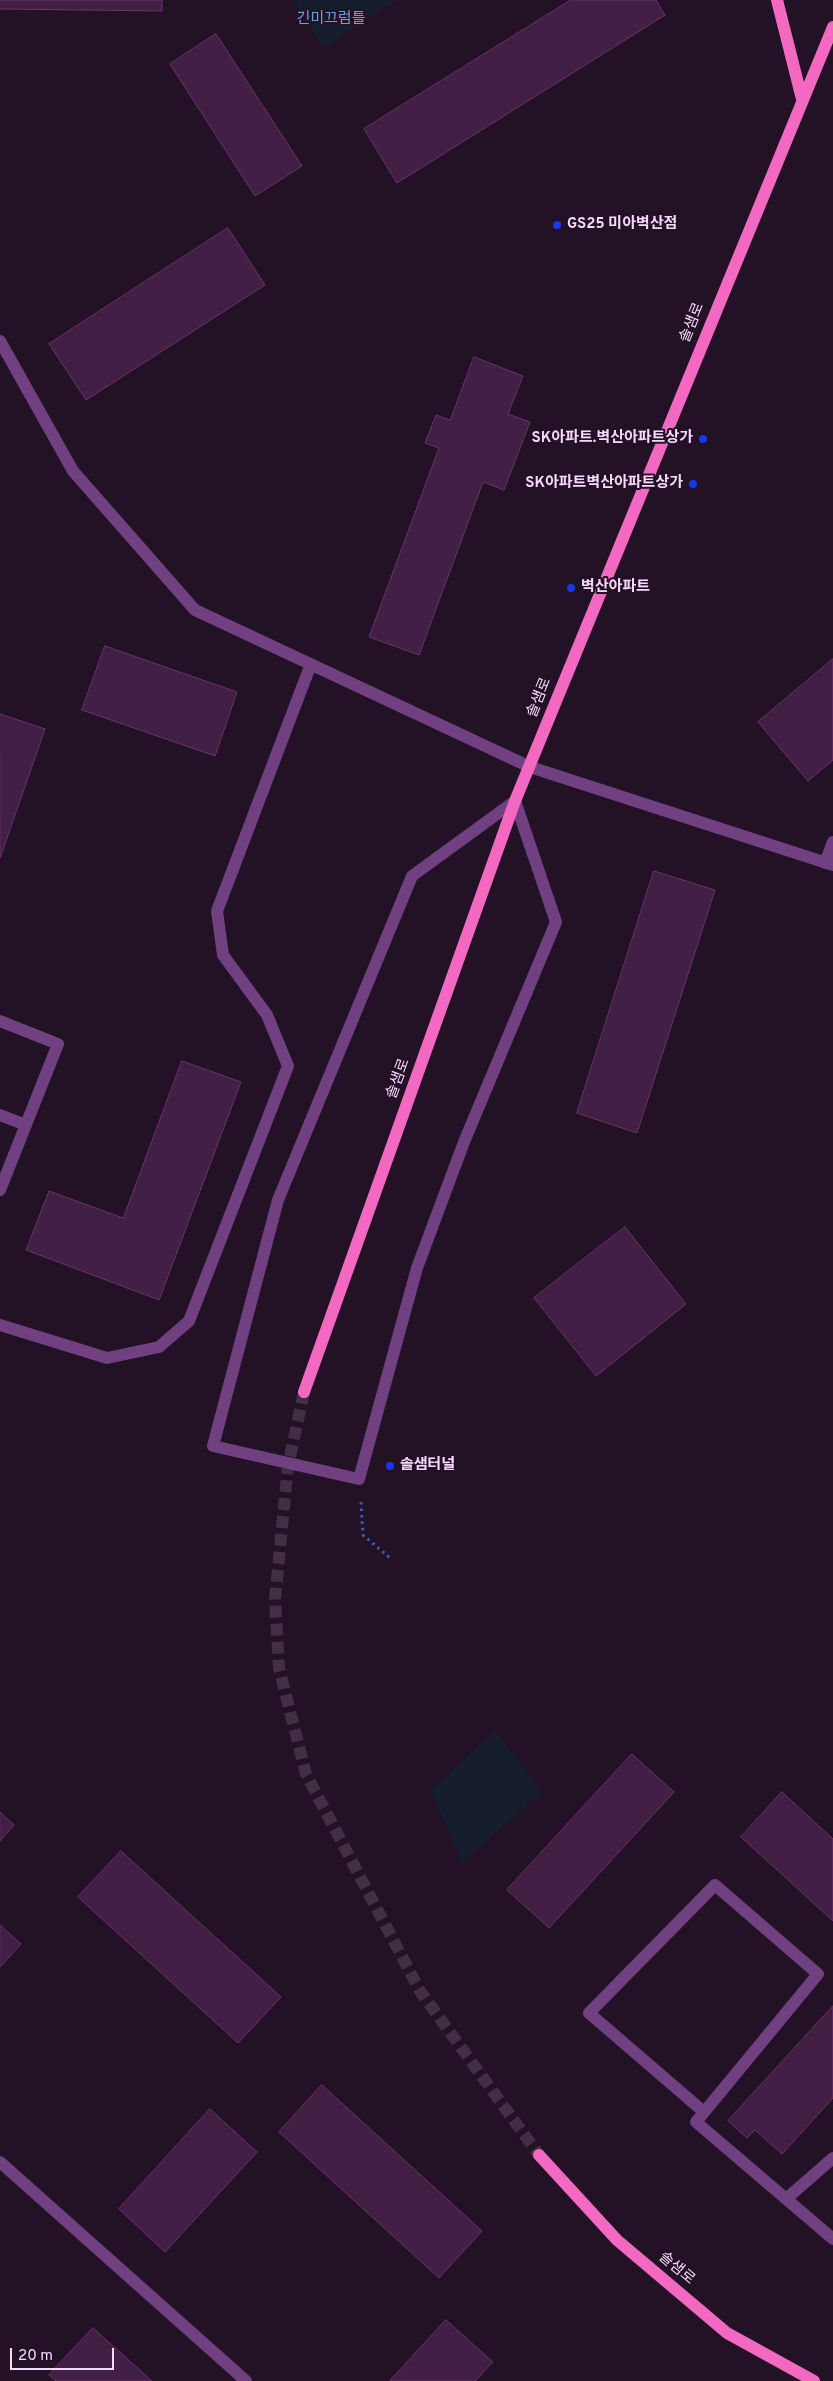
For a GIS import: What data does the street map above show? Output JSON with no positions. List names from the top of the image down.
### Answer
{
  "streets": {
    "main road": ["솔샘로"]
  },
  "parks": ["긴미끄럼틀"],
  "places": [
    "GS25 미아벽산점",
    "SK아파트.벽산아파트상가",
    "SK아파트벽산아파트상가",
    "벽산아파트",
    "솔샘터널"
  ],
  "scale_bar": "20 m"
}
